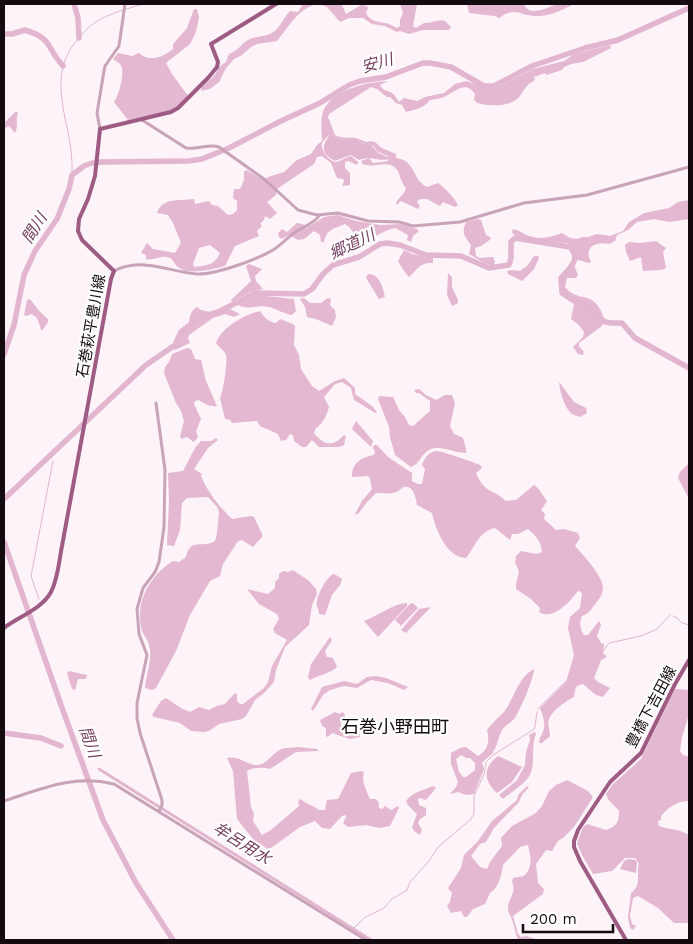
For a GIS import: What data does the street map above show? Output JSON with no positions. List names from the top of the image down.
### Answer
{
  "streets": {
    "main road": ["石巻萩平豊川線", "豊橋下吉田線"]
  },
  "districts": ["石巻小野田町"],
  "water": [
    "安川",
    "間川",
    "郷道川",
    "牟呂用水"
  ],
  "scale_bar": "200 m"
}
